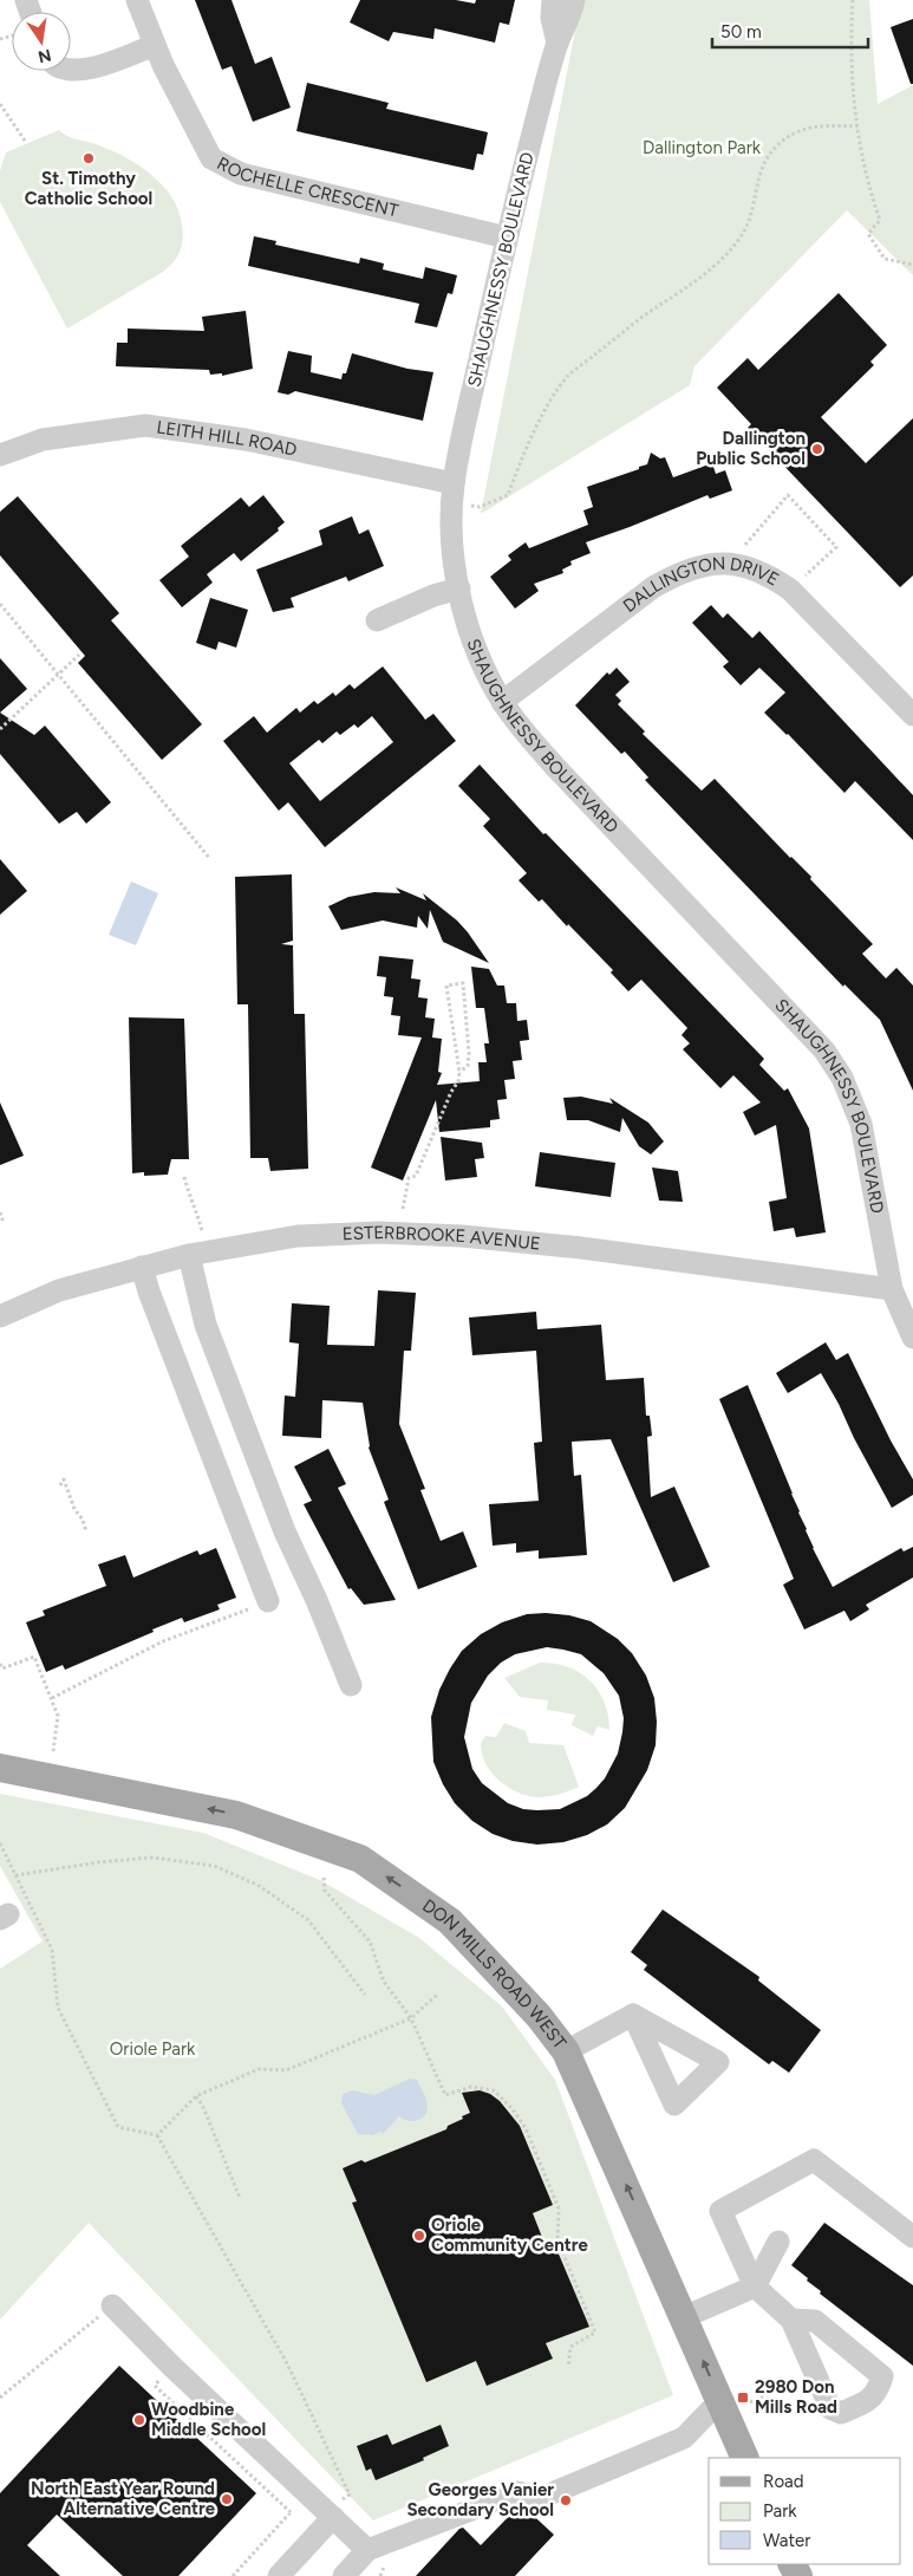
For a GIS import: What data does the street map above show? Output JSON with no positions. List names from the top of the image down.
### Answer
{
  "streets": {
    "main road": ["DON MILLS ROAD WEST"],
    "street": [
      "ROCHELLE CRESCENT",
      "SHAUGHNESSY BOULEVARD",
      "LEITH HILL ROAD",
      "DALLINGTON DRIVE",
      "ESTERBROOKE AVENUE"
    ]
  },
  "crossings": [
    ["ROCHELLE CRESCENT", "SHAUGHNESSY BOULEVARD"],
    ["SHAUGHNESSY BOULEVARD", "LEITH HILL ROAD"],
    ["SHAUGHNESSY BOULEVARD", "DALLINGTON DRIVE"],
    ["SHAUGHNESSY BOULEVARD", "ESTERBROOKE AVENUE"]
  ],
  "one_way": ["DON MILLS ROAD WEST"],
  "parks": ["Dallington Park", "Oriole Park"],
  "places": {
    "other": [
      "St. Timothy Catholic School",
      "Dallington Public School",
      "Oriole Community Centre",
      "Woodbine Middle School",
      "North East Year Round Alternative Centre",
      "Georges Vanier Secondary School"
    ],
    "transit": ["2980 Don Mills Road"]
  },
  "legend": ["Road", "Park", "Water"],
  "scale_bar": "50 m",
  "north": "bottom"
}
